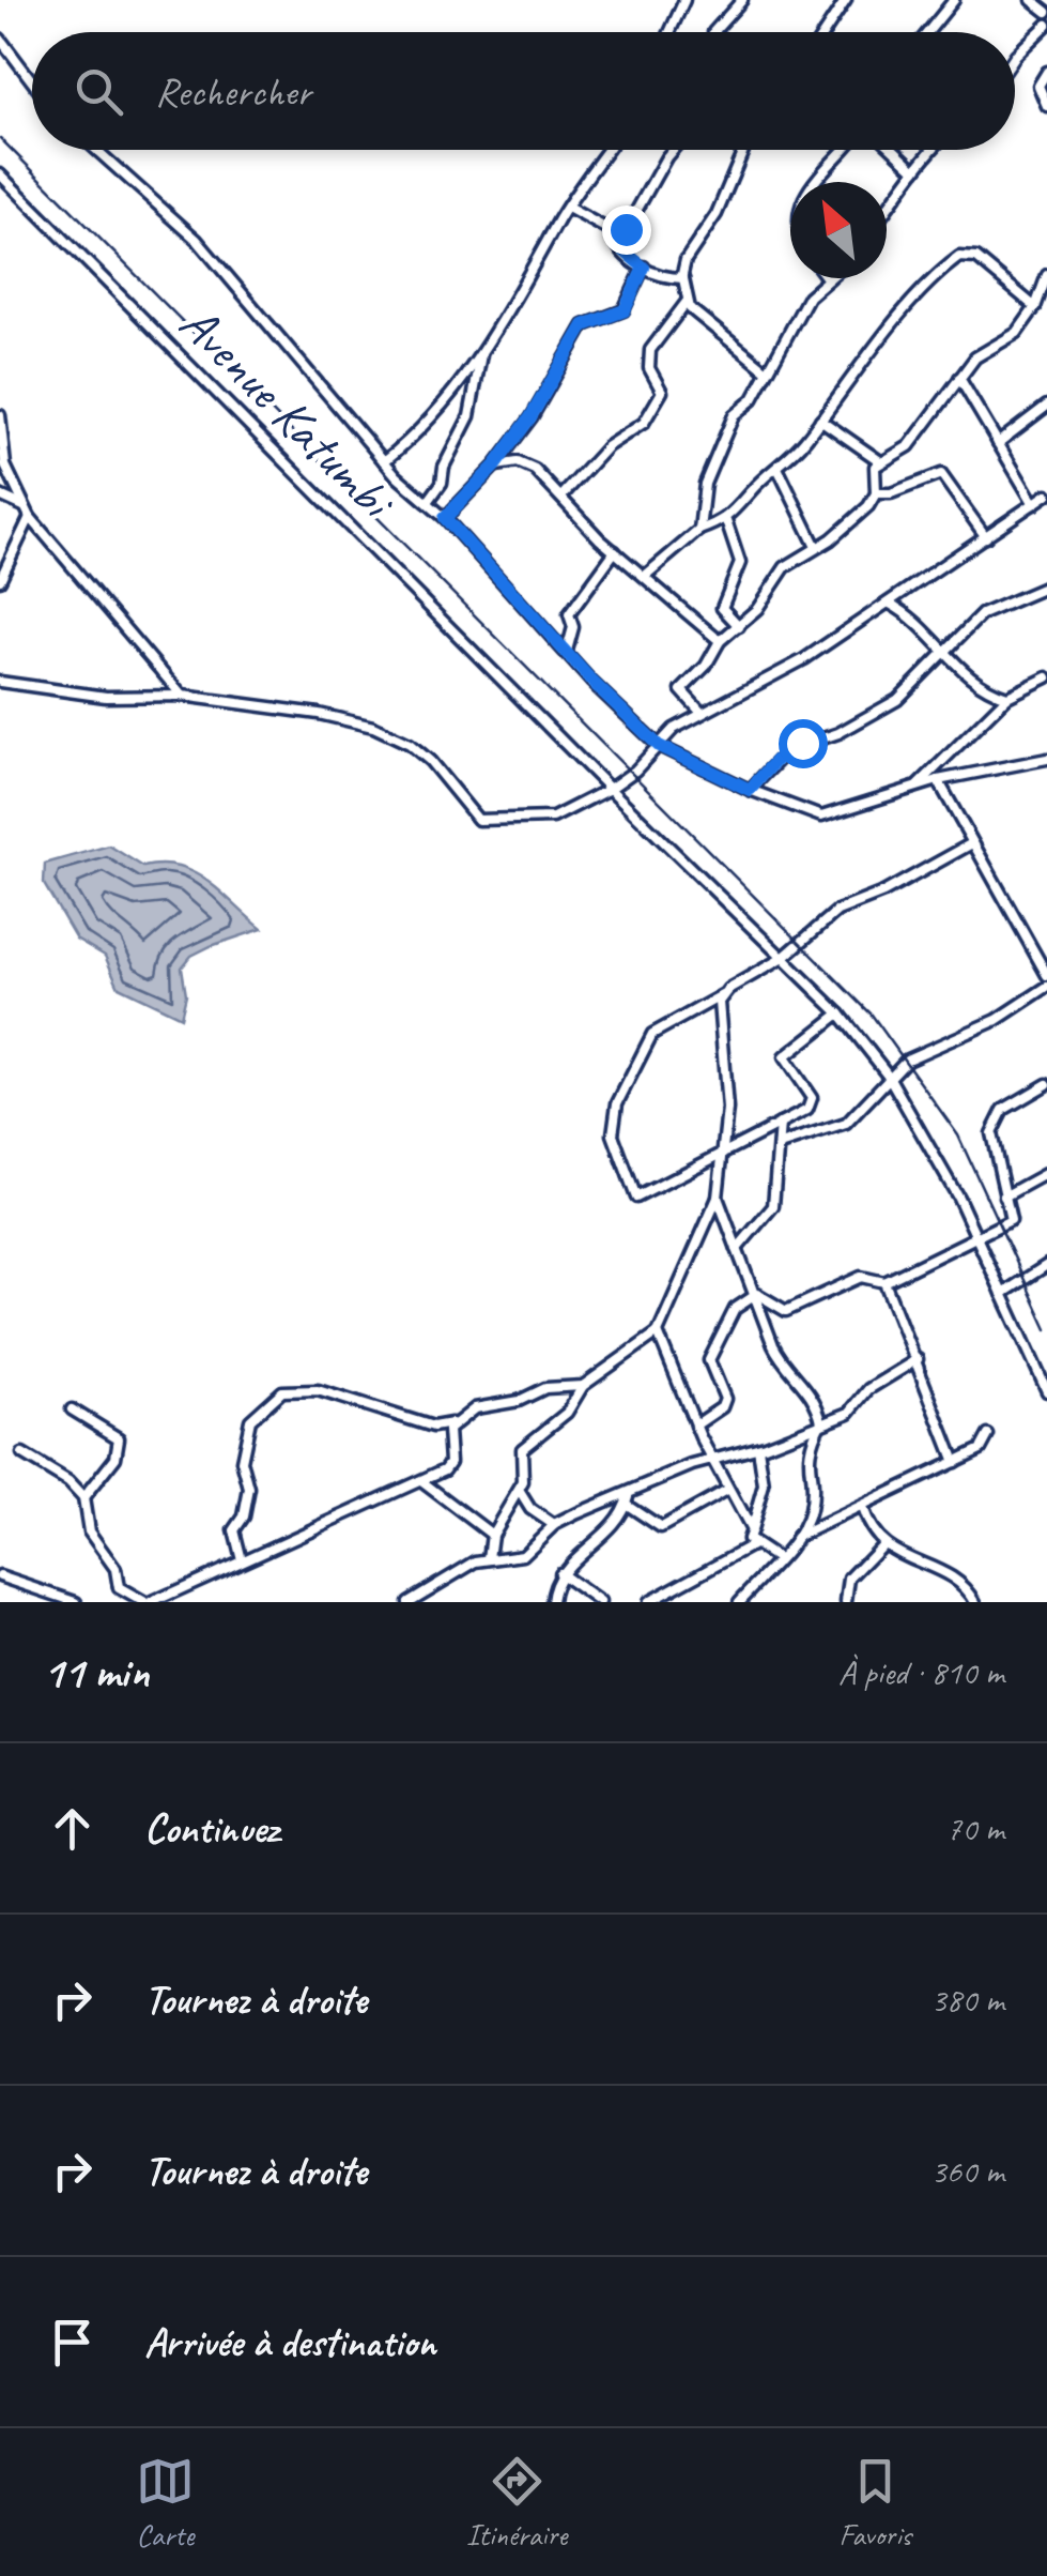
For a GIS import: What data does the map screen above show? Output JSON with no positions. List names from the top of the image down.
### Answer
{
  "streets": {
    "street": ["Avenue Katumbi"]
  },
  "north": "top left",
  "page": {
    "search": "Rechercher",
    "heading": ["11 min", "À pied · 810 m"],
    "list": [
      ["Continuez", "70 m"],
      ["Tournez à droite", "380 m"],
      ["Tournez à droite", "360 m"],
      "Arrivée à destination"
    ],
    "nav": ["Carte", "Itinéraire", "Favoris"]
  }
}
